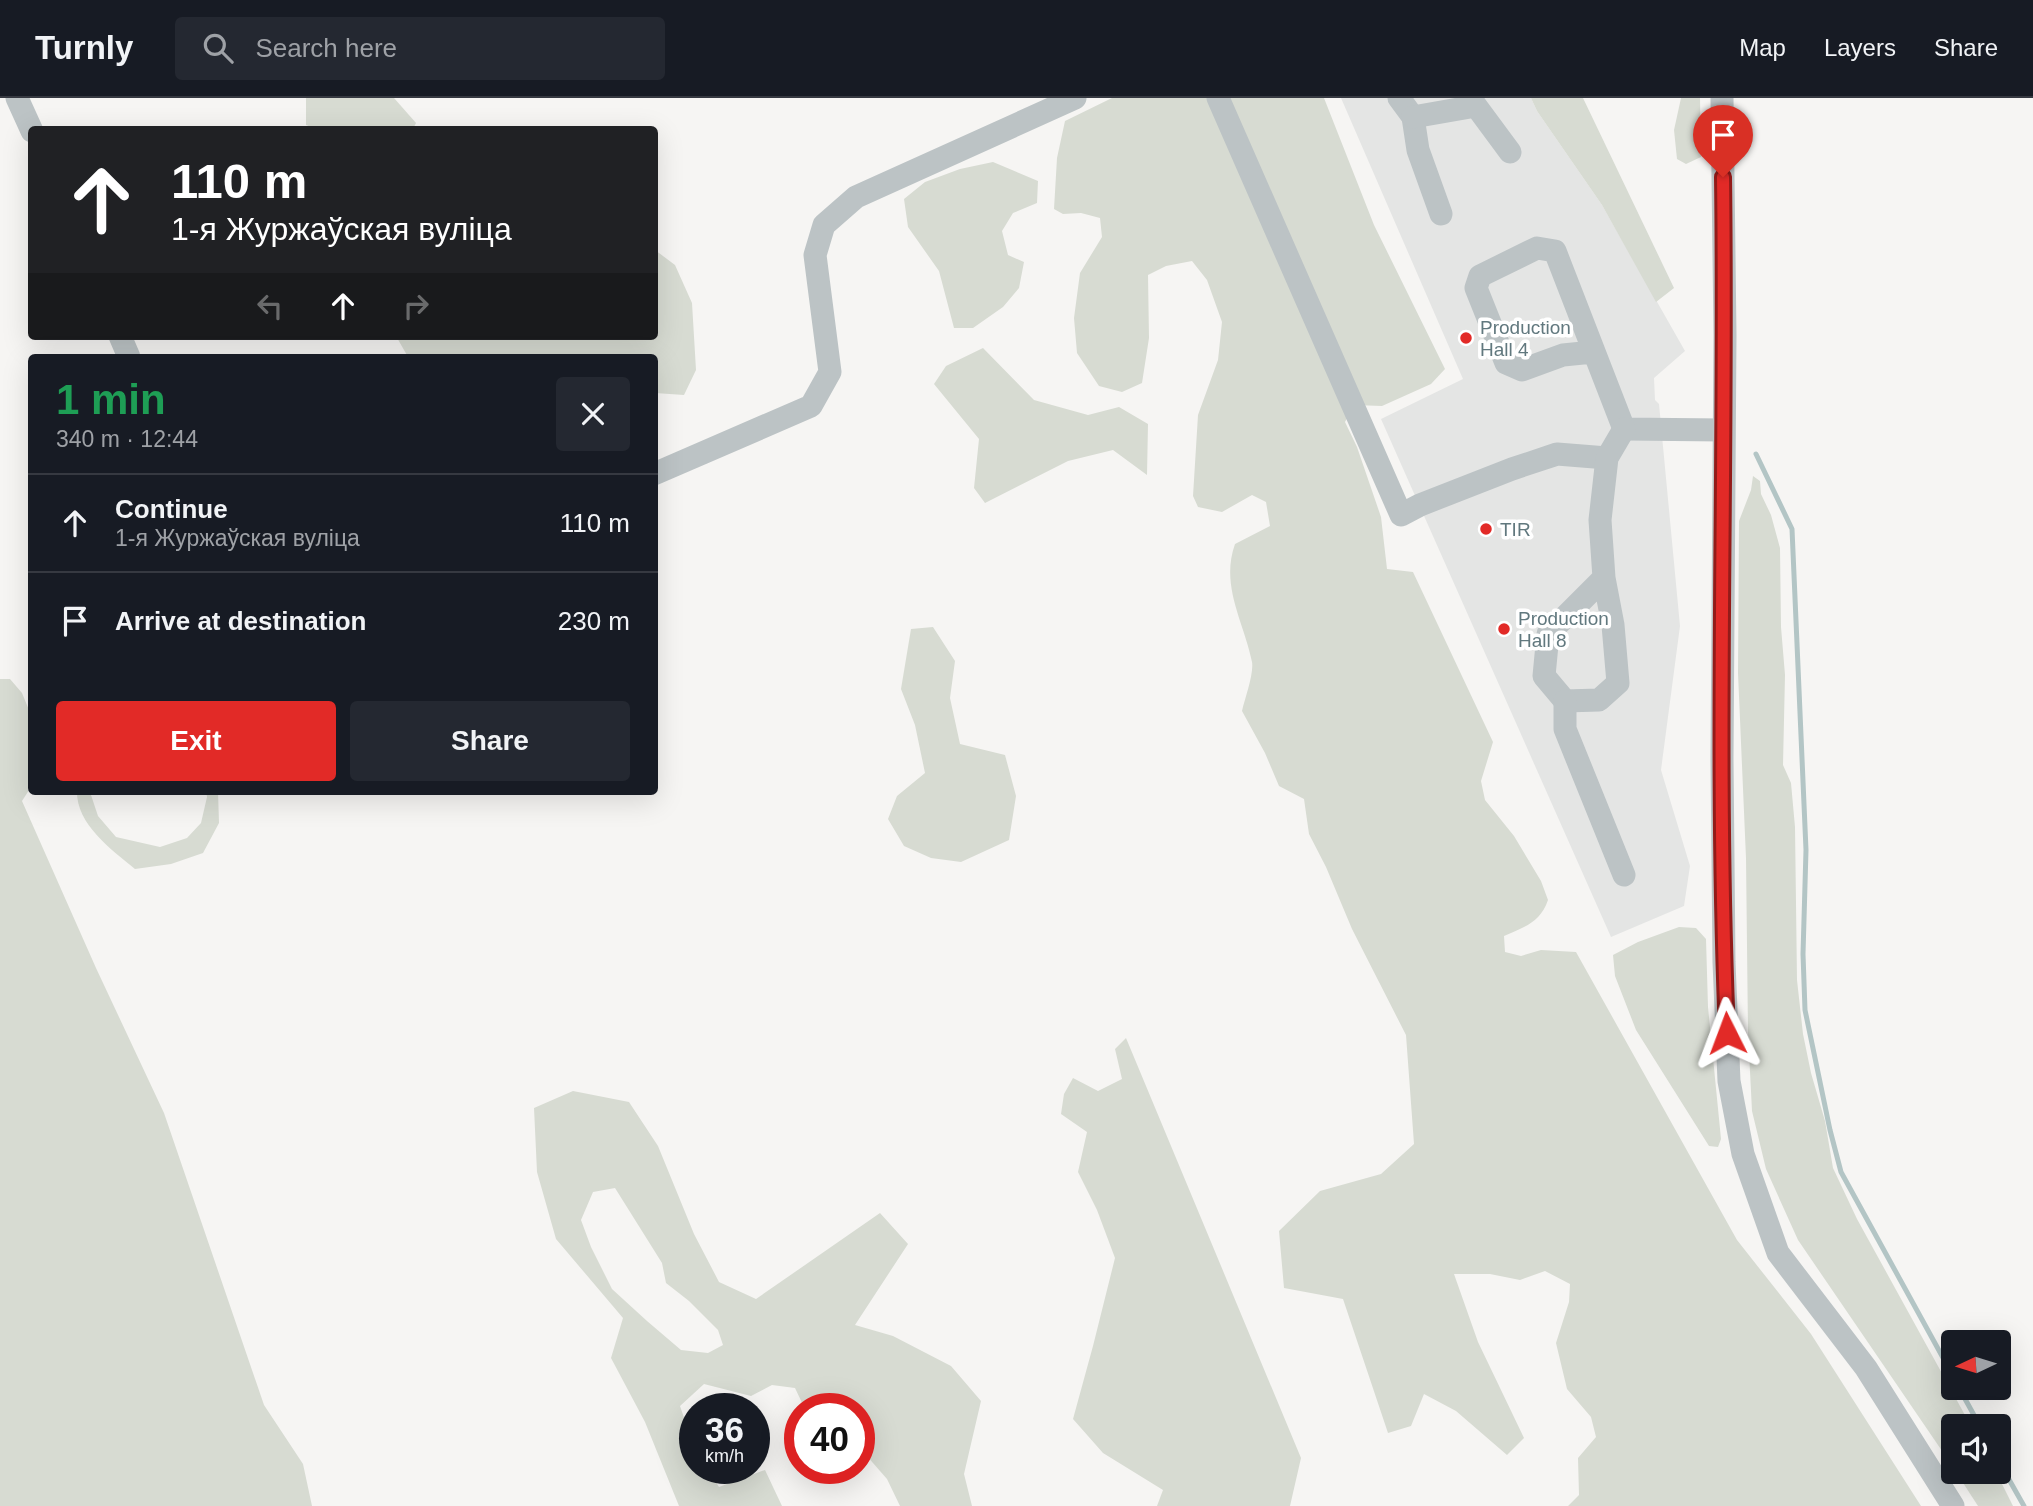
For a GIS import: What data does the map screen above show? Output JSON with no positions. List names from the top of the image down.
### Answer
{
  "places": ["Production Hall 4", "TIR", "Production Hall 8"],
  "north": "left",
  "page": {
    "header": "Turnly",
    "search": "Search here",
    "nav": ["Map", "Layers", "Share"],
    "turn": ["110 m", "1-я Журжаўская вуліца"],
    "heading": ["1 min", "340 m · 12:44"],
    "list": [
      {
        "name": "Continue",
        "note": "1-я Журжаўская вуліца",
        "value": "110 m"
      },
      {
        "name": "Arrive at destination",
        "value": "230 m"
      }
    ],
    "buttons": ["Exit", "Share"],
    "speed": "36 km/h",
    "limit": "40"
  }
}
